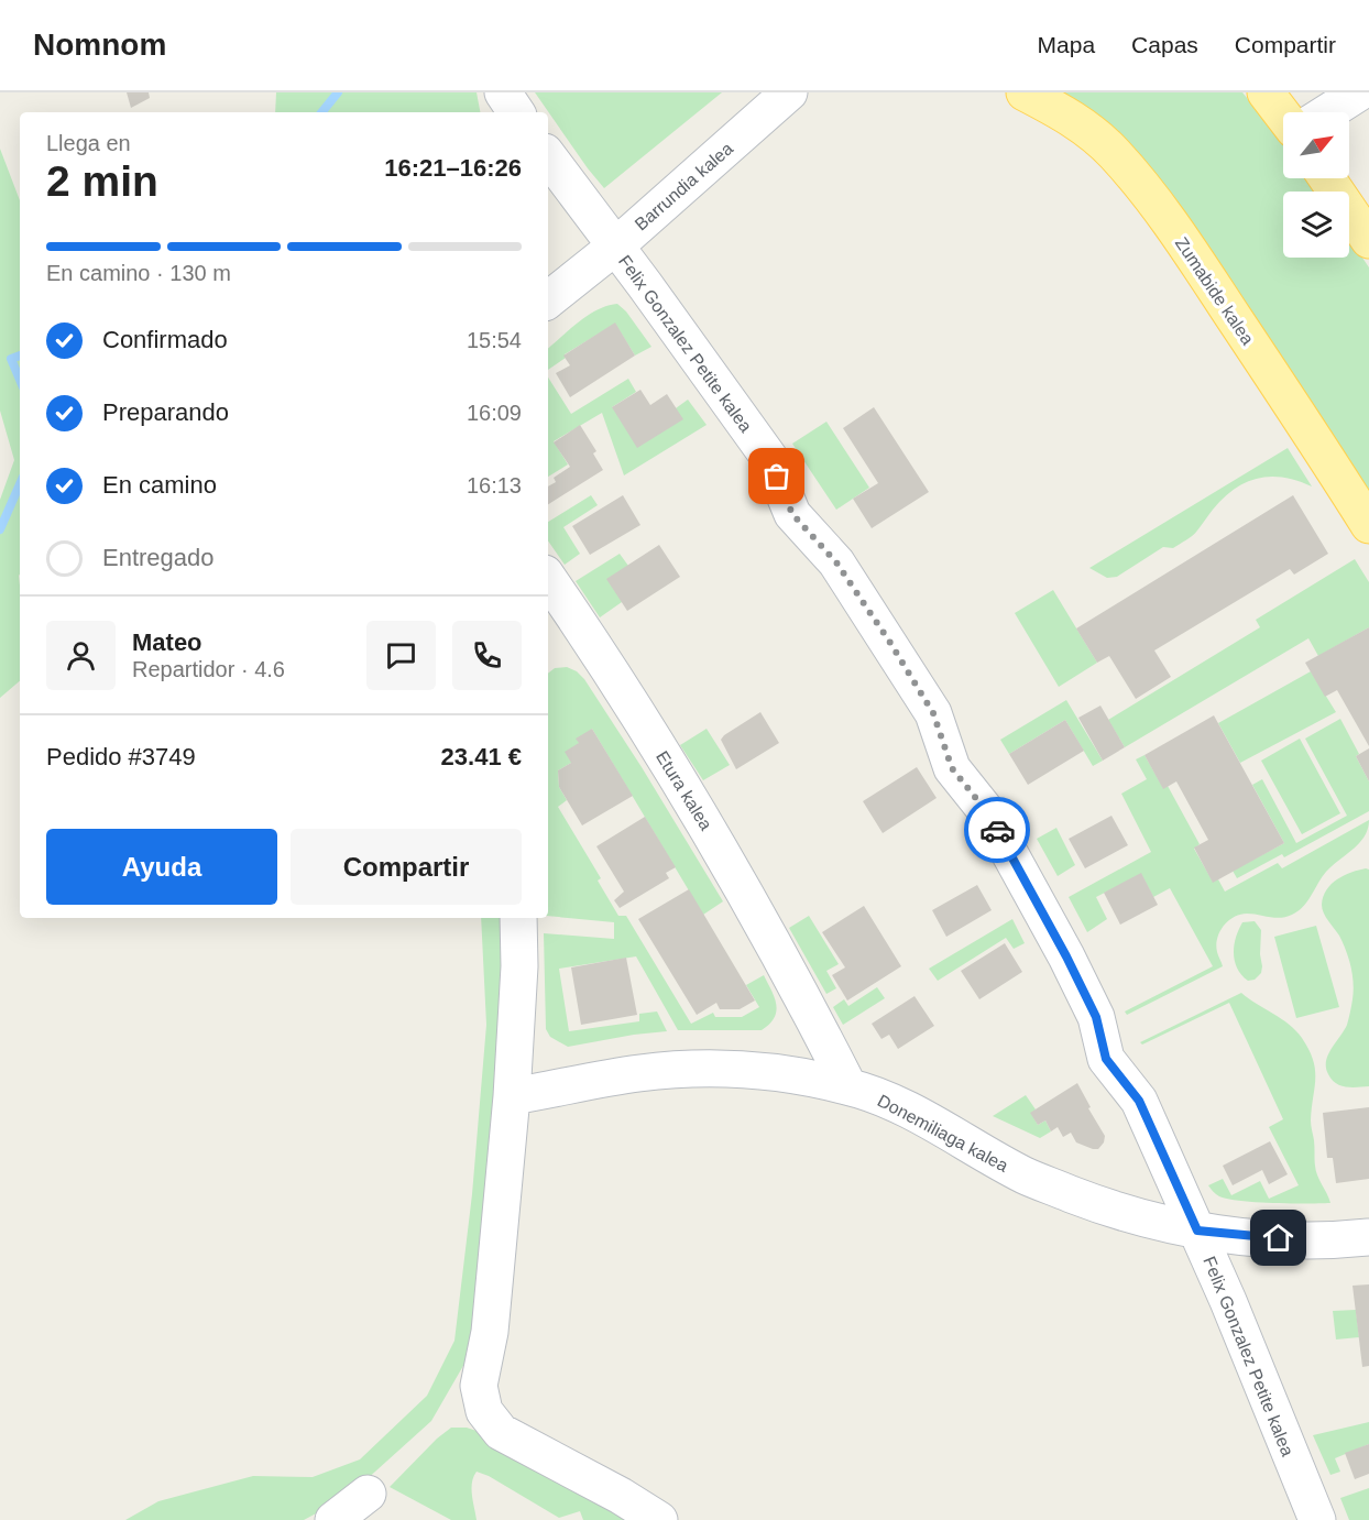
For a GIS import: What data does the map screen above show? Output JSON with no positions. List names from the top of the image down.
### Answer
{
  "streets": {
    "main road": ["Zumabide kalea"],
    "street": [
      "Barrundia kalea",
      "Felix Gonzalez Petite kalea",
      "Etura kalea",
      "Donemiliaga kalea"
    ]
  },
  "crossings": [
    ["Barrundia kalea", "Felix Gonzalez Petite kalea"],
    ["Felix Gonzalez Petite kalea", "Donemiliaga kalea"],
    ["Etura kalea", "Donemiliaga kalea"]
  ],
  "north": "top right",
  "page": {
    "header": "Nomnom",
    "nav": ["Mapa", "Capas", "Compartir"],
    "heading": ["2 min", "Llega en", "16:21–16:26"],
    "panel": [
      "Mateo",
      "Repartidor · 4.6",
      "Pedido #3749",
      "23.41 €"
    ],
    "bar": "En camino · 130 m",
    "list": [
      ["Confirmado", "15:54"],
      ["Preparando", "16:09"],
      ["En camino", "16:13"],
      "Entregado"
    ],
    "buttons": ["Ayuda", "Compartir"]
  }
}
